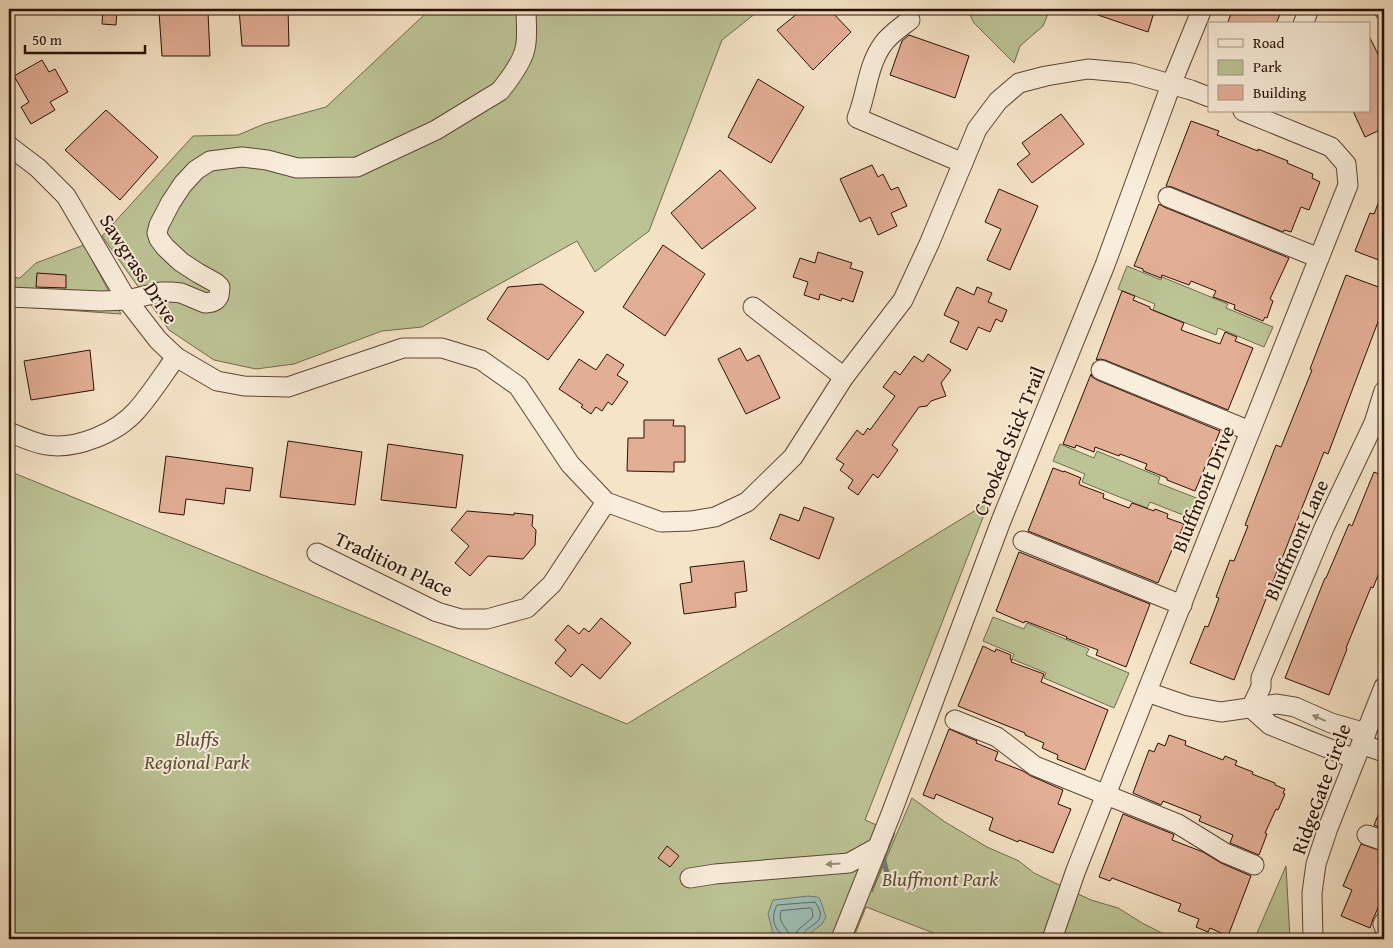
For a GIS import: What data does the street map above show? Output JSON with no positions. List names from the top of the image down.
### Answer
{
  "streets": {
    "street": [
      "Sawgrass Drive",
      "Crooked Stick Trail",
      "Bluffmont Drive",
      "Bluffmont Lane",
      "Tradition Place",
      "RidgeGate Circle"
    ]
  },
  "crossings": [
    ["Sawgrass Drive", "Tradition Place"]
  ],
  "parks": ["Bluffs Regional Park", "Bluffmont Park"],
  "legend": ["Road", "Park", "Building"],
  "scale_bar": "50 m"
}
